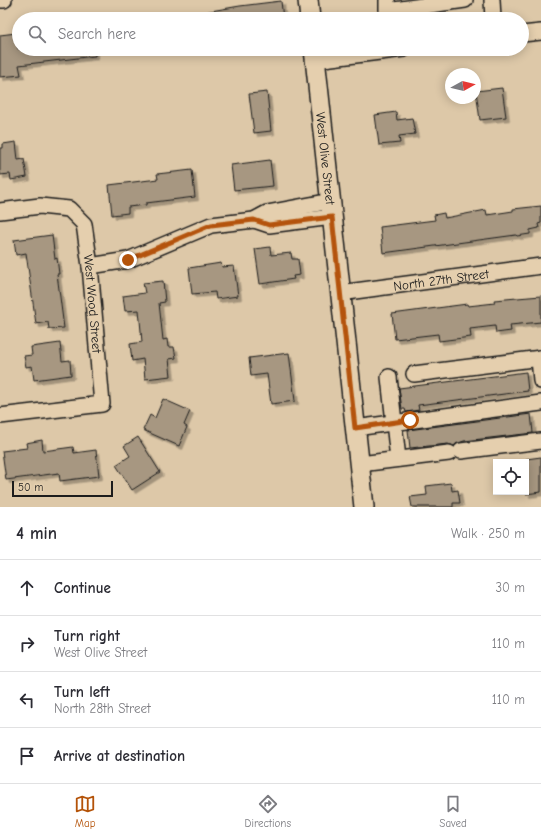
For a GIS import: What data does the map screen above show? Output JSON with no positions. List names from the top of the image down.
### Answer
{
  "streets": {
    "main road": ["West Olive Street"],
    "street": ["North 27th Street", "West Wood Street"]
  },
  "crossings": [
    ["West Olive Street", "North 27th Street"]
  ],
  "scale_bar": "50 m",
  "north": "right",
  "page": {
    "search": "Search here",
    "scale": "50 m",
    "heading": ["4 min", "Walk · 250 m"],
    "list": [
      ["Continue", "30 m"],
      ["Turn right", "West Olive Street", "110 m"],
      ["Turn left", "North 28th Street", "110 m"],
      "Arrive at destination"
    ],
    "nav": ["Map", "Directions", "Saved"]
  }
}
